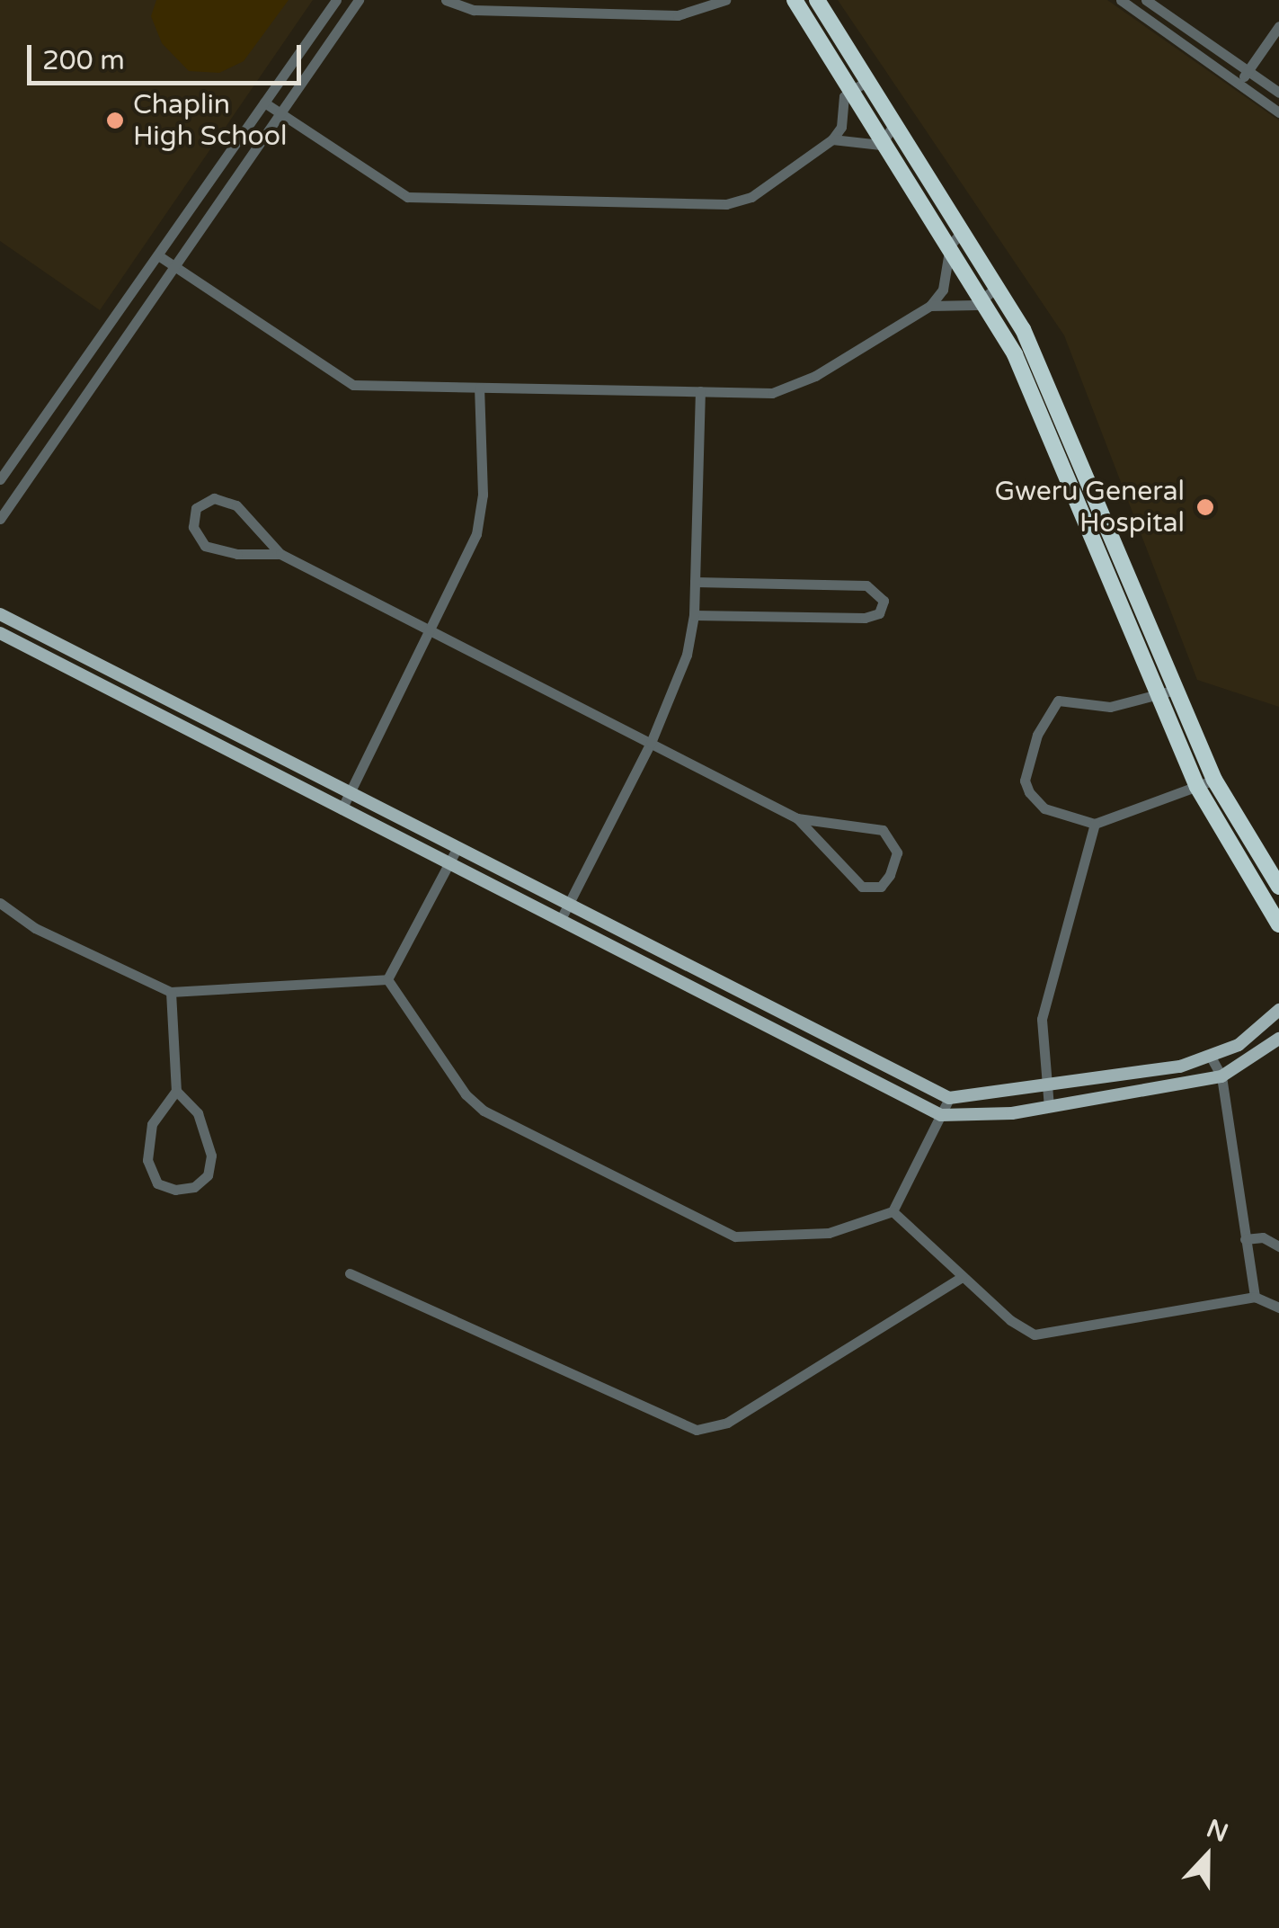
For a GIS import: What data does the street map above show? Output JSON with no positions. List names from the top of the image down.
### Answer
{
  "places": ["Chaplin High School", "Gweru General Hospital"],
  "scale_bar": "200 m",
  "north": "top"
}
